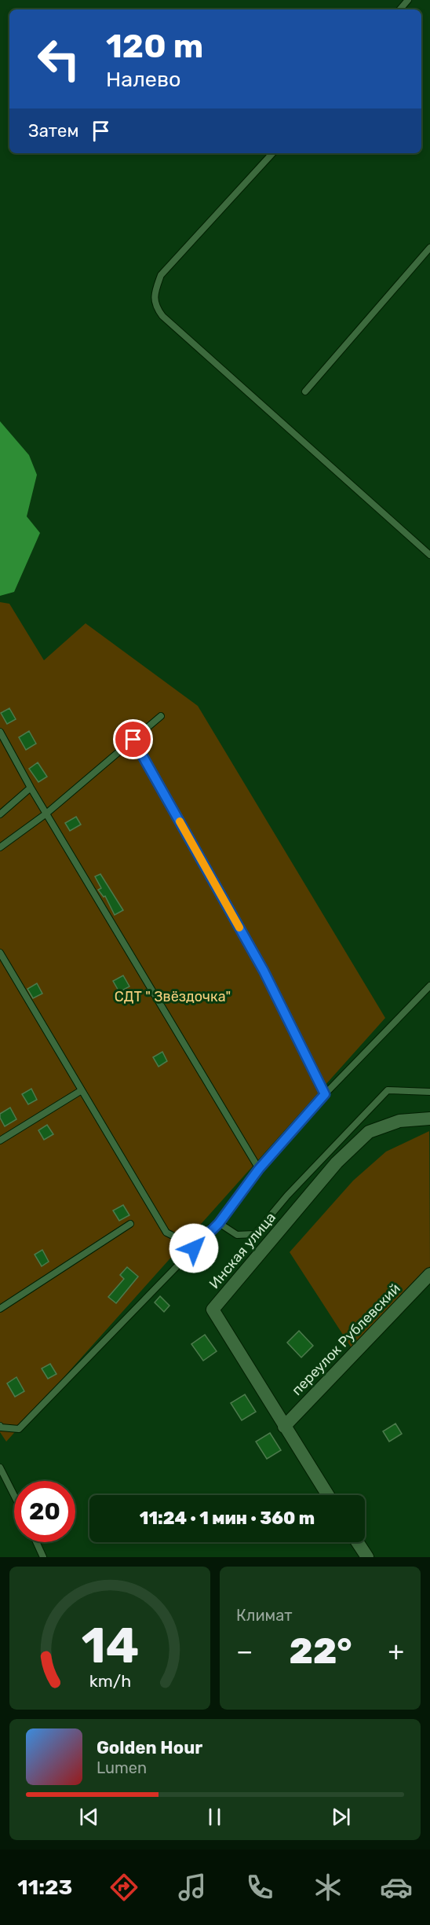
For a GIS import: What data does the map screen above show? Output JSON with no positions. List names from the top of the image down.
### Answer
{
  "streets": {
    "street": ["Инская улица", "переулок Рублевский"]
  },
  "crossings": [
    ["Инская улица", "переулок Рублевский"]
  ],
  "parks": ["СДТ \" Звёздочка\""],
  "page": {
    "turn": ["120 m", "Налево"],
    "then": "Затем",
    "limit": "20",
    "trip": "11:24 · 1 мин · 360 m",
    "tile": "Климат",
    "heat": ["−", "22°", "+"],
    "song": ["Golden Hour", "Lumen"],
    "tabs": "11:23",
    "gauge": ["14", "km/h"]
  }
}
